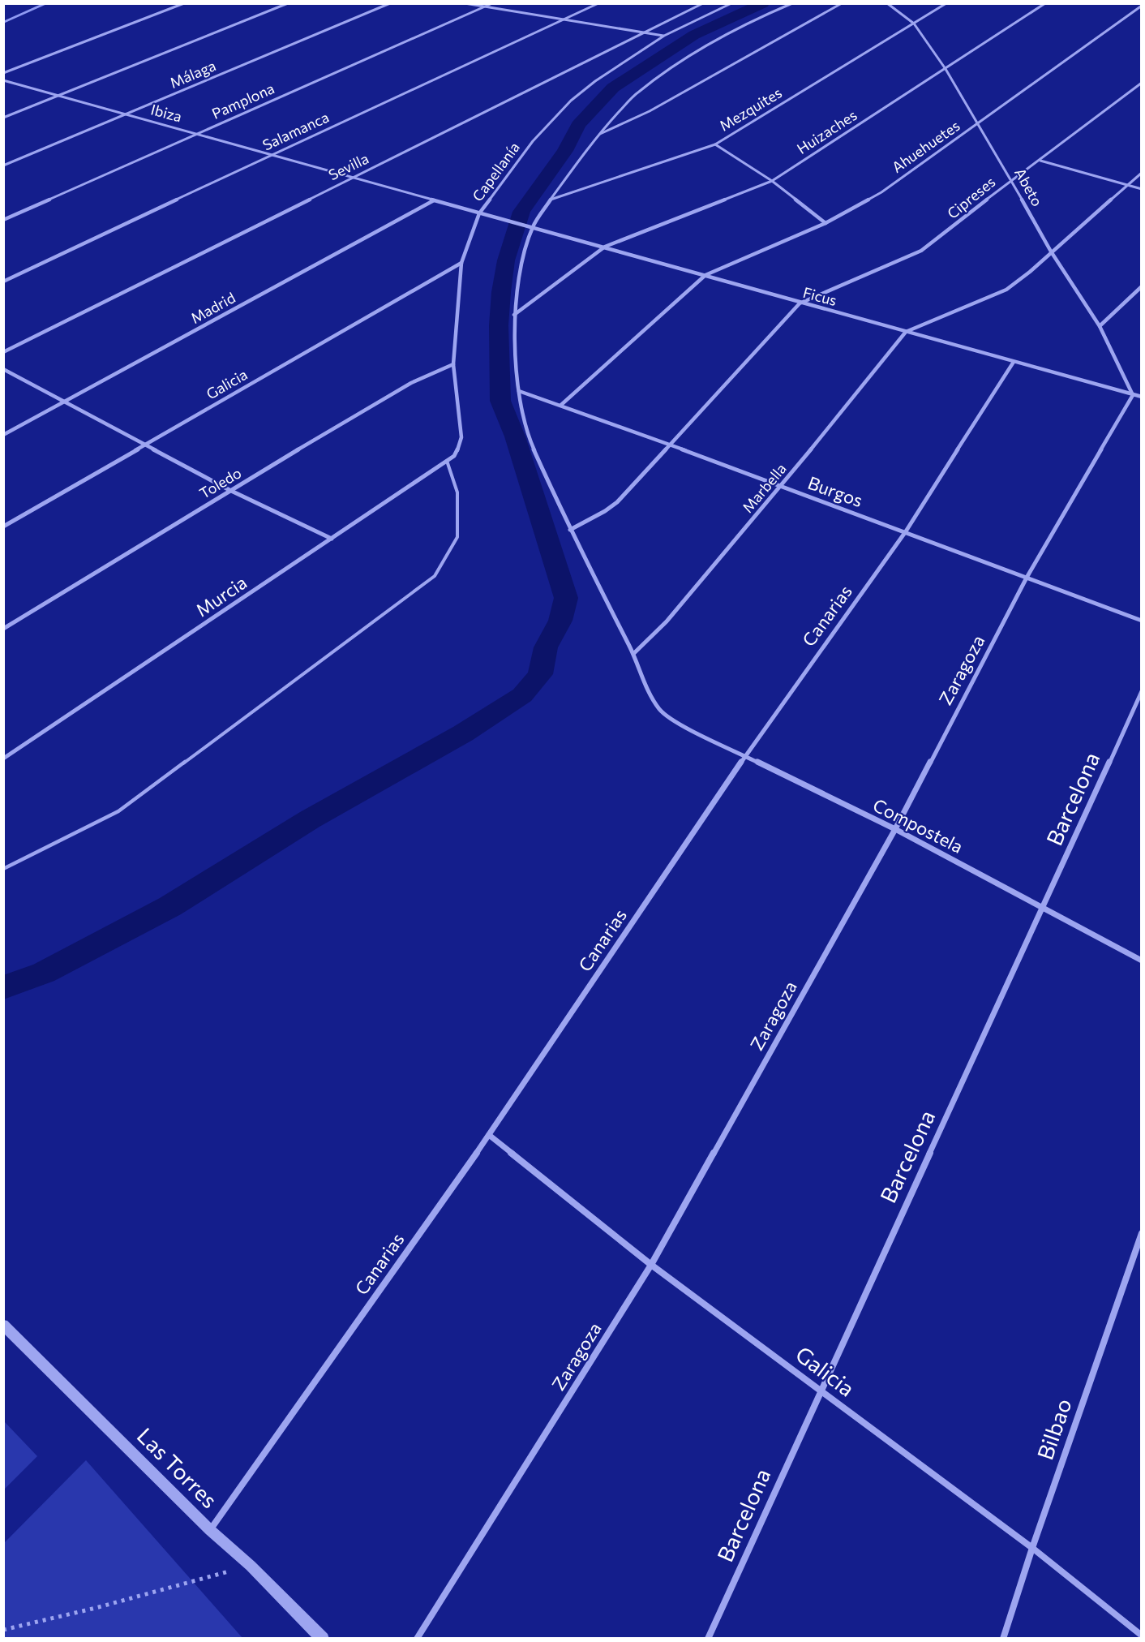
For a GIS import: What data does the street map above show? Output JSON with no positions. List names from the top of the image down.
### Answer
{
  "streets": {
    "street": [
      "Málaga",
      "Pamplona",
      "Mezquites",
      "Ibiza",
      "Salamanca",
      "Huizaches",
      "Ahuehuetes",
      "Sevilla",
      "Capellanía",
      "Abeto",
      "Cipreses",
      "Ficus",
      "Madrid",
      "Galicia",
      "Toledo",
      "Marbella",
      "Burgos",
      "Murcia",
      "Canarias",
      "Zaragoza",
      "Barcelona",
      "Compostela",
      "Bilbao",
      "Las Torres"
    ]
  },
  "crossings": [
    ["Málaga", "Ibiza"],
    ["Pamplona", "Ibiza"],
    ["Mezquites", "Abeto"],
    ["Ibiza", "Salamanca"],
    ["Ibiza", "Sevilla"],
    ["Ibiza", "Capellanía"],
    ["Ibiza", "Ficus"],
    ["Ibiza", "Madrid"],
    ["Huizaches", "Abeto"],
    ["Huizaches", "Ficus"],
    ["Ahuehuetes", "Abeto"],
    ["Ahuehuetes", "Ficus"],
    ["Ahuehuetes", "Burgos"],
    ["Capellanía", "Galicia"],
    ["Capellanía", "Toledo"],
    ["Capellanía", "Murcia"],
    ["Abeto", "Cipreses"],
    ["Abeto", "Ficus"],
    ["Abeto", "Zaragoza"],
    ["Cipreses", "Ficus"],
    ["Ficus", "Marbella"],
    ["Ficus", "Canarias"],
    ["Ficus", "Zaragoza"],
    ["Galicia", "Canarias"],
    ["Galicia", "Zaragoza"],
    ["Galicia", "Barcelona"],
    ["Galicia", "Bilbao"],
    ["Marbella", "Burgos"],
    ["Marbella", "Compostela"],
    ["Burgos", "Canarias"],
    ["Burgos", "Zaragoza"],
    ["Canarias", "Compostela"],
    ["Canarias", "Las Torres"],
    ["Zaragoza", "Compostela"],
    ["Barcelona", "Compostela"]
  ]
}
